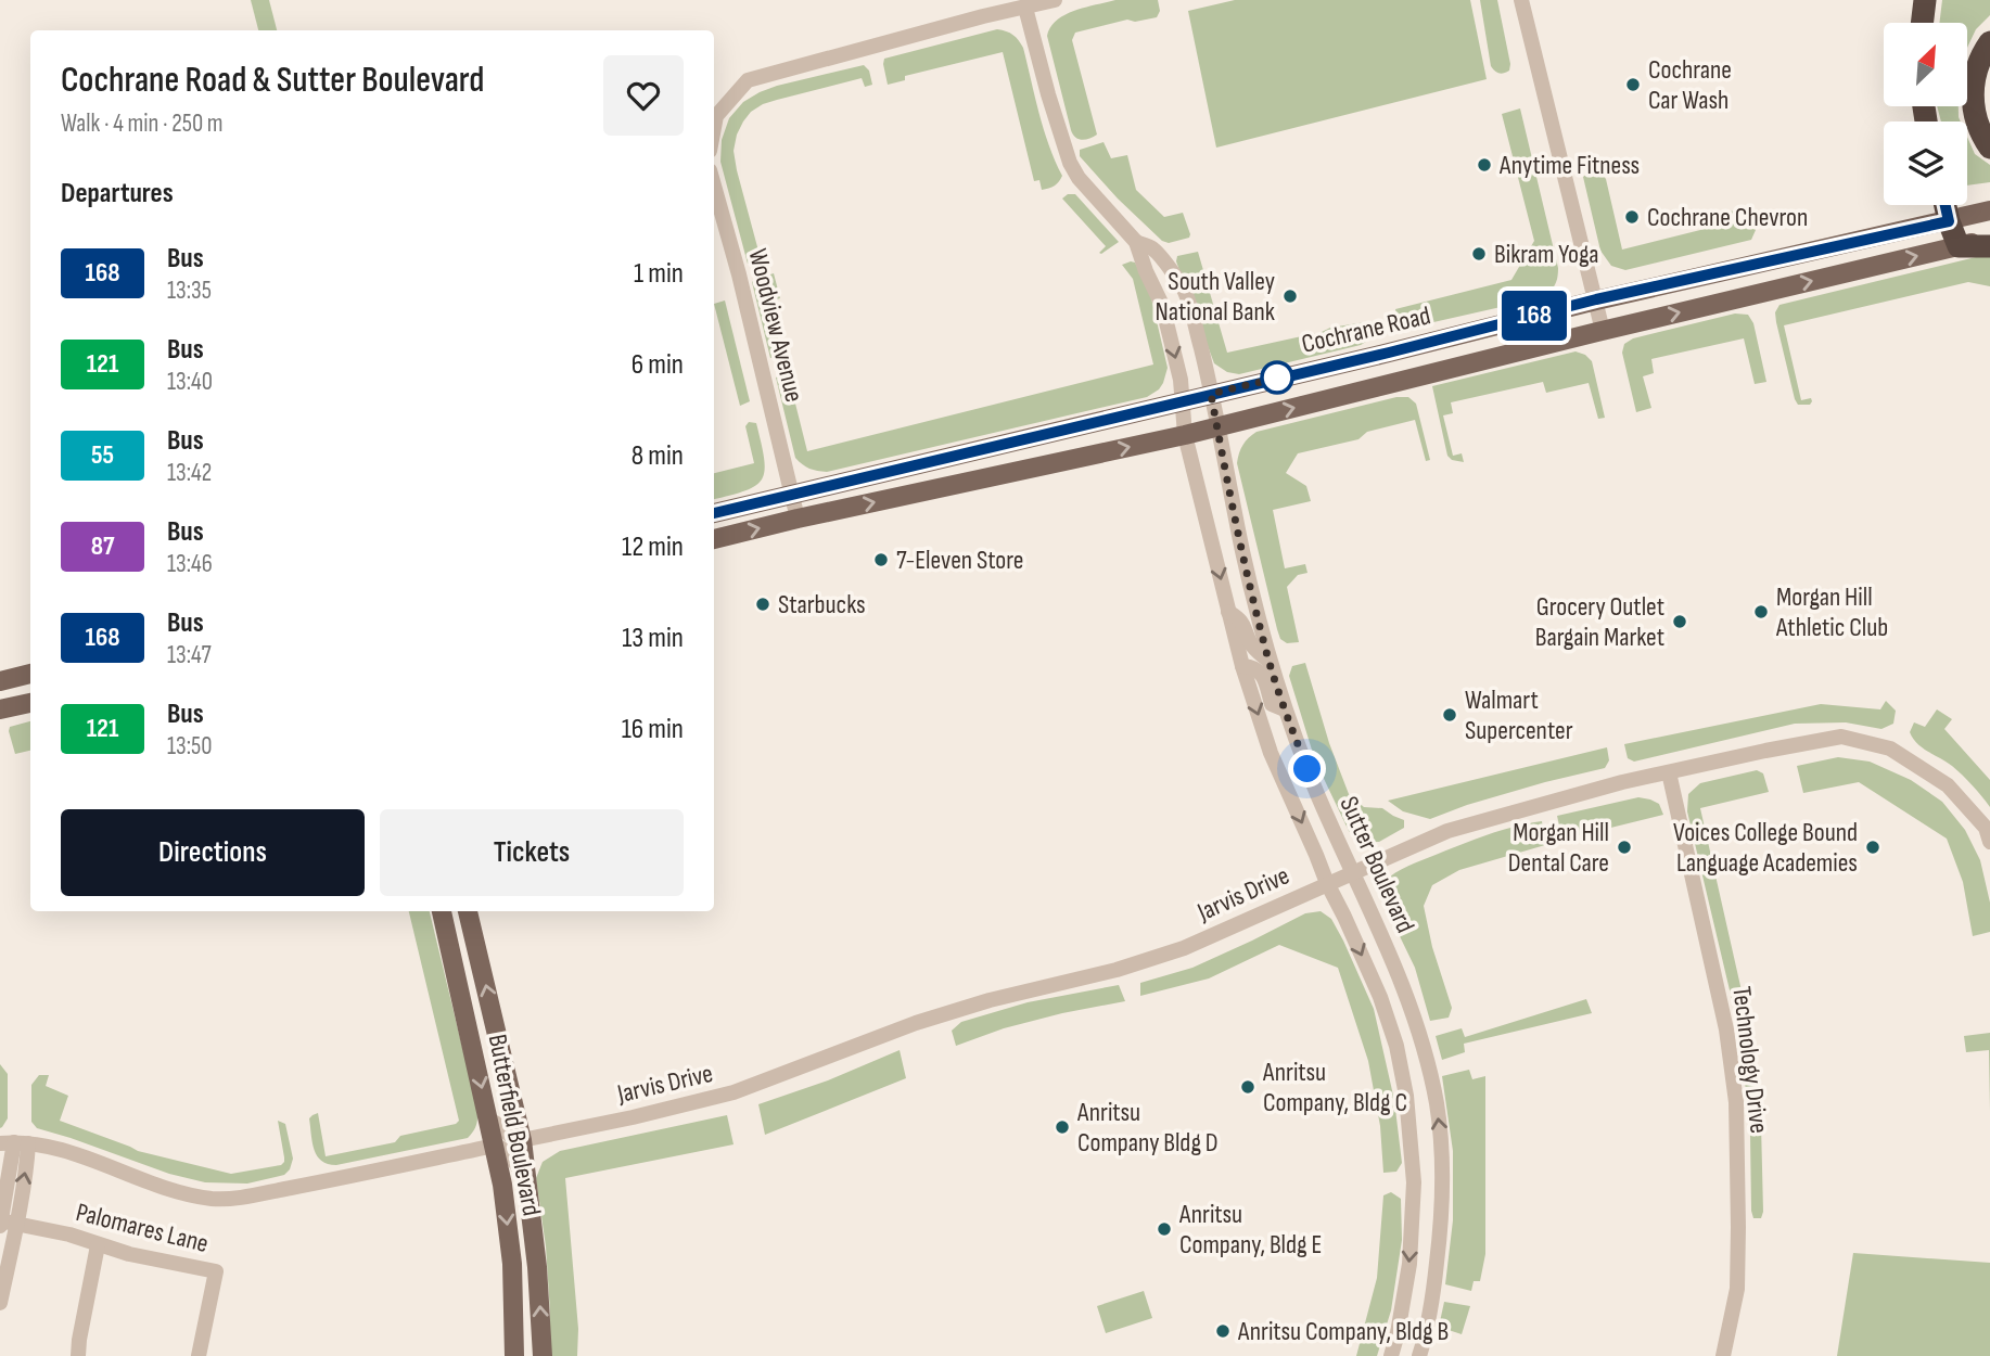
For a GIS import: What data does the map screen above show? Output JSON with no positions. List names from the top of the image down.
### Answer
{
  "streets": {
    "main road": ["Cochrane Road", "Butterfield Boulevard"],
    "street": [
      "Woodview Avenue",
      "Sutter Boulevard",
      "Jarvis Drive",
      "Technology Drive",
      "Palomares Lane"
    ]
  },
  "crossings": [
    ["Woodview Avenue", "Cochrane Road"],
    ["Cochrane Road", "Sutter Boulevard"],
    ["Sutter Boulevard", "Jarvis Drive"],
    ["Jarvis Drive", "Technology Drive"],
    ["Jarvis Drive", "Butterfield Boulevard"]
  ],
  "places": [
    "Cochrane Car Wash",
    "Anytime Fitness",
    "Cochrane Chevron",
    "Bikram Yoga",
    "South Valley National Bank",
    "7-Eleven Store",
    "Starbucks",
    "Morgan Hill Athletic Club",
    "Grocery Outlet Bargain Market",
    "Walmart Supercenter",
    "Morgan Hill Dental Care",
    "Voices College Bound Language Academies",
    "Anritsu Company, Bldg C",
    "Anritsu Company Bldg D",
    "Anritsu Company, Bldg E",
    "Anritsu Company, Bldg B"
  ],
  "lines": ["bus line 168"],
  "north": "top right",
  "page": {
    "on_map": "168",
    "heading": [
      ["Cochrane Road & Sutter Boulevard", "Walk · 4 min · 250 m"],
      "Departures"
    ],
    "list": [
      {
        "mark": "168",
        "name": "Bus",
        "note": "13:35",
        "value": "1 min"
      },
      {
        "mark": "121",
        "name": "Bus",
        "note": "13:40",
        "value": "6 min"
      },
      {
        "mark": "55",
        "name": "Bus",
        "note": "13:42",
        "value": "8 min"
      },
      {
        "mark": "87",
        "name": "Bus",
        "note": "13:46",
        "value": "12 min"
      },
      {
        "mark": "168",
        "name": "Bus",
        "note": "13:47",
        "value": "13 min"
      },
      {
        "mark": "121",
        "name": "Bus",
        "note": "13:50",
        "value": "16 min"
      }
    ],
    "buttons": ["Directions", "Tickets"]
  }
}
